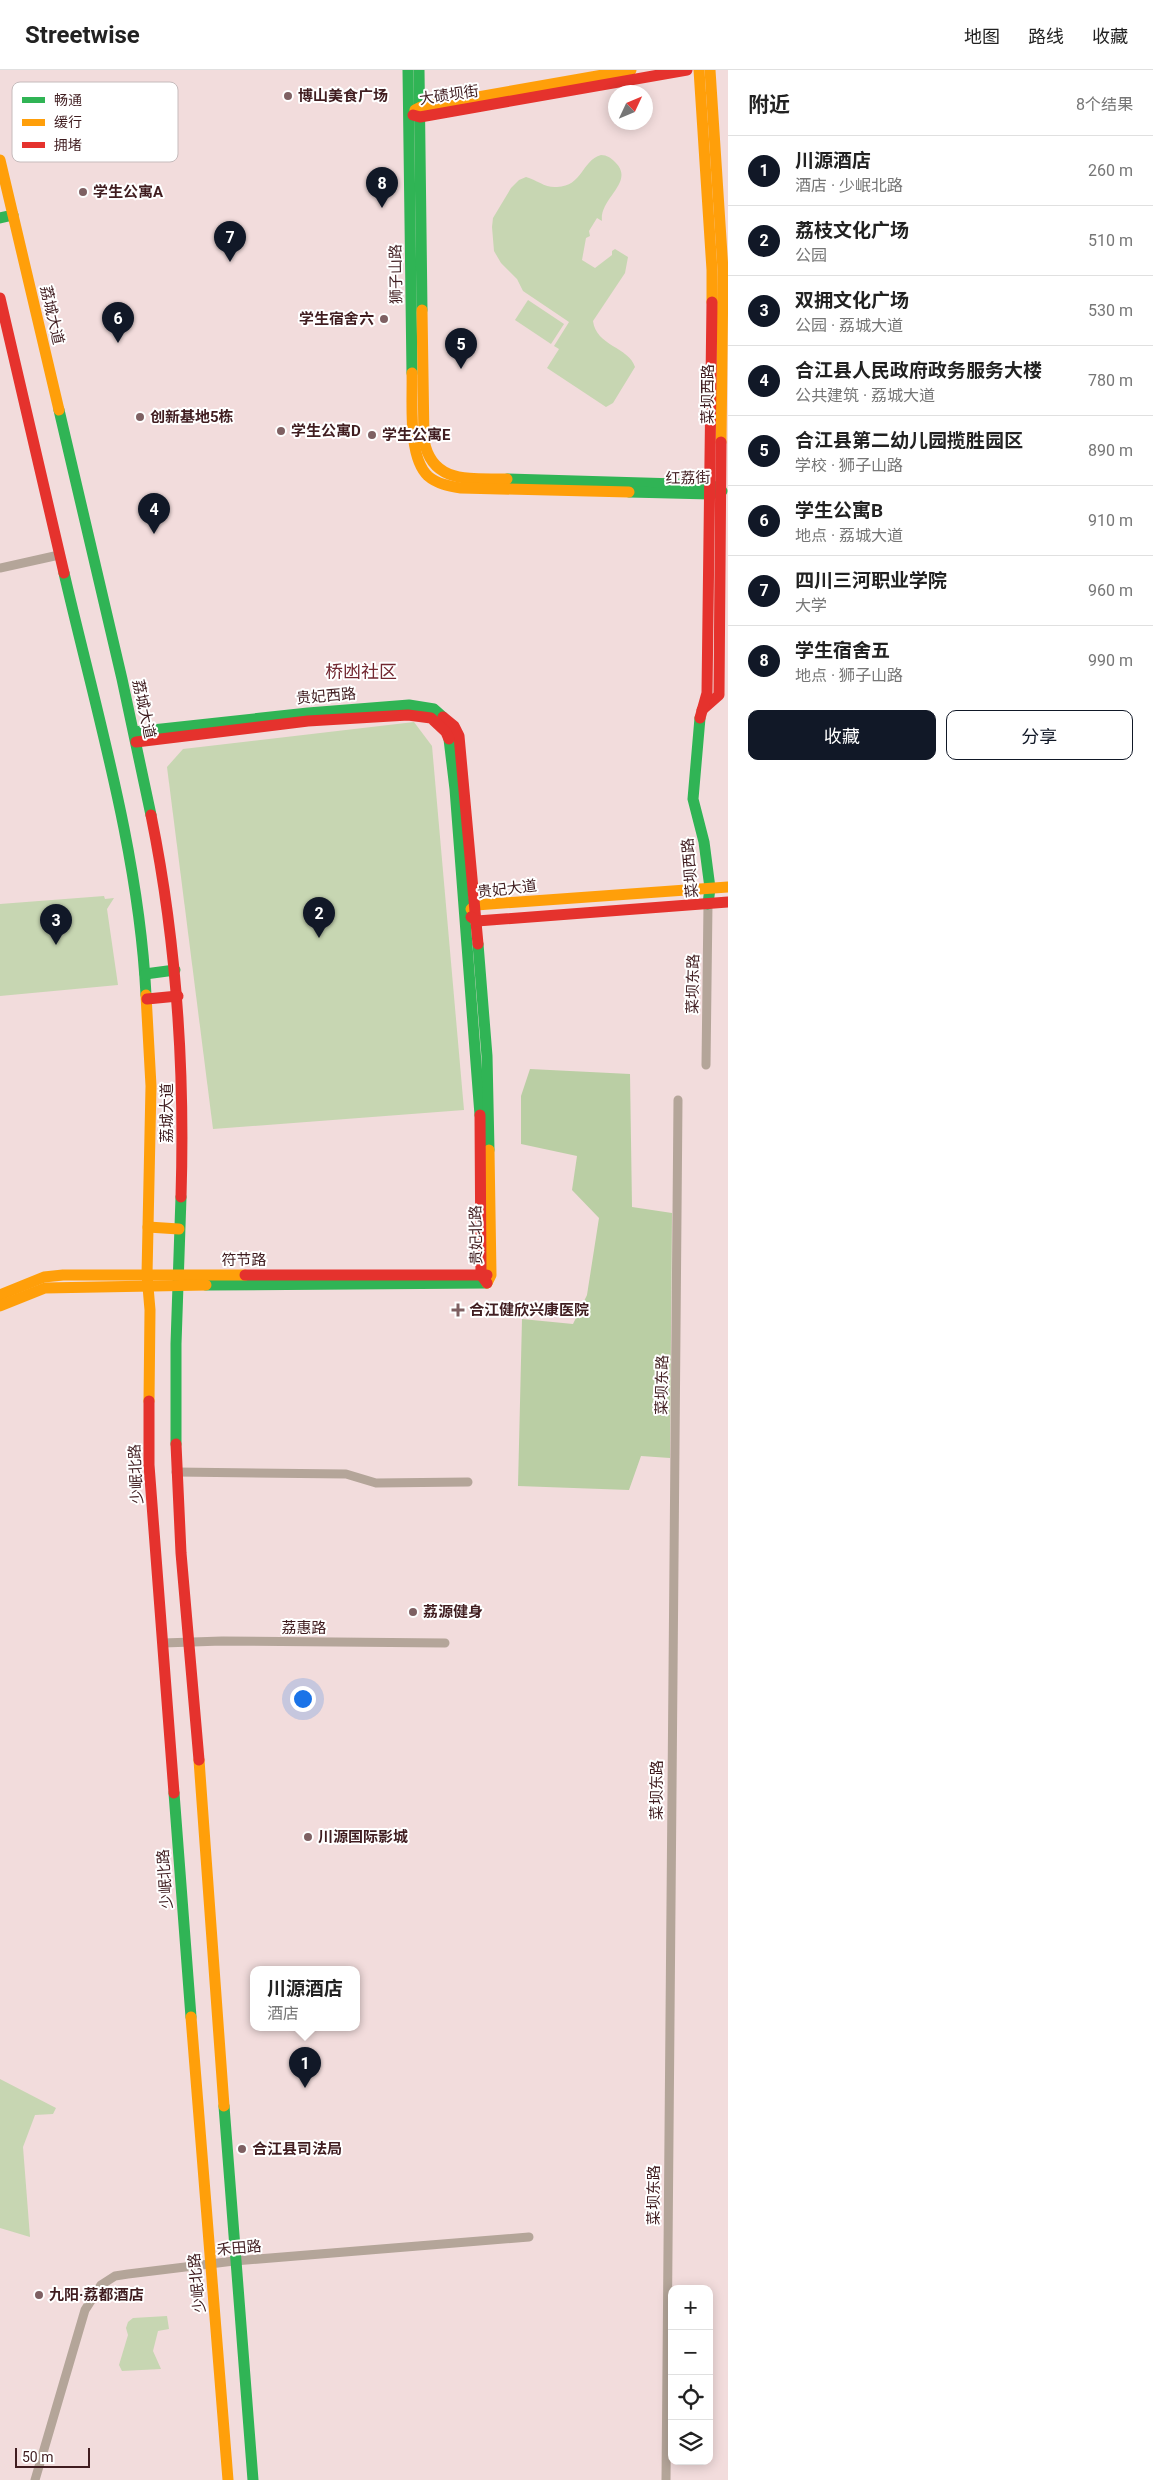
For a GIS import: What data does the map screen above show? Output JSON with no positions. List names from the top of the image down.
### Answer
{
  "streets": {
    "main road": [
      "大碛坝街",
      "狮子山路",
      "荔城大道",
      "菜坝西路",
      "红荔街",
      "贵妃西路",
      "贵妃大道",
      "贵妃北路",
      "符节路",
      "少岷北路"
    ],
    "street": ["菜坝东路", "荔惠路", "禾田路"]
  },
  "crossings": [
    ["大碛坝街", "狮子山路"],
    ["狮子山路", "红荔街"],
    ["荔城大道", "贵妃西路"],
    ["荔城大道", "符节路"],
    ["荔城大道", "少岷北路"],
    ["菜坝西路", "红荔街"],
    ["菜坝西路", "贵妃大道"],
    ["菜坝西路", "菜坝东路"],
    ["贵妃西路", "贵妃大道"],
    ["贵妃西路", "贵妃北路"],
    ["贵妃大道", "菜坝东路"],
    ["贵妃大道", "贵妃北路"],
    ["贵妃北路", "符节路"],
    ["符节路", "少岷北路"],
    ["少岷北路", "荔惠路"],
    ["少岷北路", "禾田路"]
  ],
  "districts": ["桥凼社区"],
  "places": {
    "other": [
      "博山美食广场",
      "学生公寓A",
      "学生宿舍六",
      "创新基地5栋",
      "学生公寓D",
      "学生公寓E",
      "荔源健身",
      "川源国际影城",
      "合江县司法局",
      "九阳·荔都酒店"
    ],
    "health": ["合江健欣兴康医院"]
  },
  "legend": ["畅通", "缓行", "拥堵"],
  "scale_bar": "50 m",
  "north": "top right",
  "page": {
    "header": "Streetwise",
    "nav": ["地图", "路线", "收藏"],
    "heading": ["附近", "8个结果"],
    "list": [
      {
        "mark": "1",
        "name": "川源酒店",
        "note": "酒店 · 少岷北路",
        "value": "260 m"
      },
      {
        "mark": "2",
        "name": "荔枝文化广场",
        "note": "公园",
        "value": "510 m"
      },
      {
        "mark": "3",
        "name": "双拥文化广场",
        "note": "公园 · 荔城大道",
        "value": "530 m"
      },
      {
        "mark": "4",
        "name": "合江县人民政府政务服务大楼",
        "note": "公共建筑 · 荔城大道",
        "value": "780 m"
      },
      {
        "mark": "5",
        "name": "合江县第二幼儿园揽胜园区",
        "note": "学校 · 狮子山路",
        "value": "890 m"
      },
      {
        "mark": "6",
        "name": "学生公寓B",
        "note": "地点 · 荔城大道",
        "value": "910 m"
      },
      {
        "mark": "7",
        "name": "四川三河职业学院",
        "note": "大学",
        "value": "960 m"
      },
      {
        "mark": "8",
        "name": "学生宿舍五",
        "note": "地点 · 狮子山路",
        "value": "990 m"
      }
    ],
    "pins": [
      "8",
      "7",
      "6",
      "5",
      "4",
      "2",
      "3",
      "1"
    ],
    "buttons": ["收藏", "分享"],
    "popup": ["川源酒店", "酒店"],
    "map_buttons": ["+", "−"],
    "scale": "50 m"
  }
}
